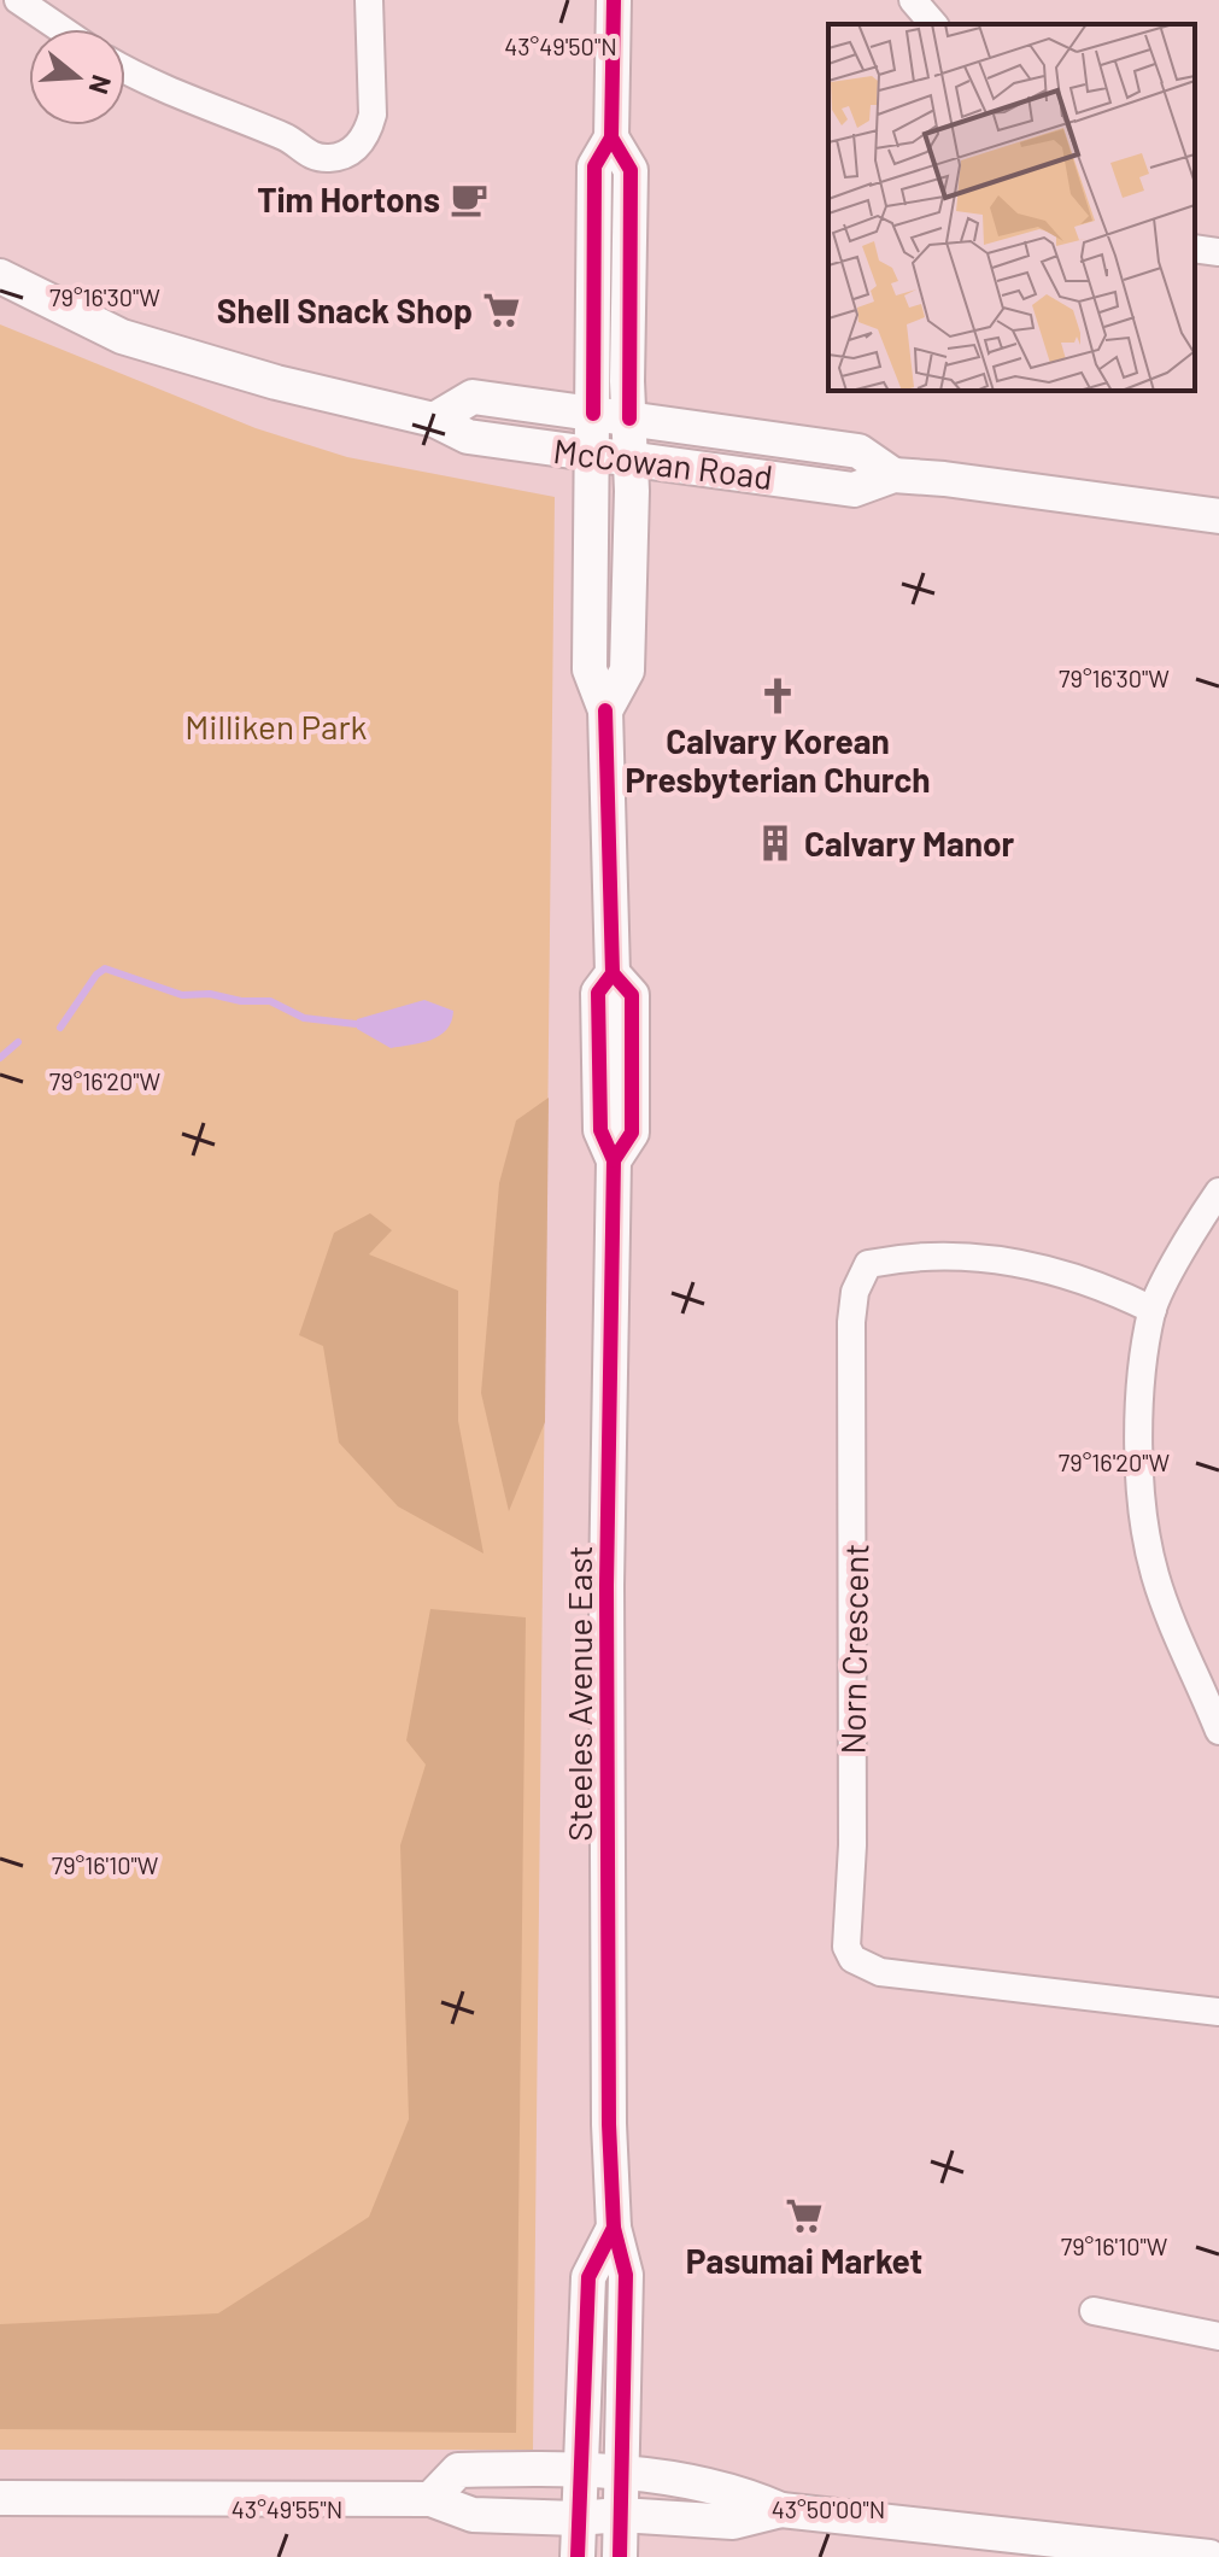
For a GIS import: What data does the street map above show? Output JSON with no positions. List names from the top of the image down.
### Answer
{
  "streets": {
    "main road": ["McCowan Road", "Steeles Avenue East"],
    "street": ["Norn Crescent"]
  },
  "crossings": [
    ["McCowan Road", "Steeles Avenue East"]
  ],
  "parks": ["Milliken Park"],
  "places": {
    "cafe": ["Tim Hortons"],
    "supermarket": ["Shell Snack Shop", "Pasumai Market"],
    "church": ["Calvary Korean Presbyterian Church"],
    "building": ["Calvary Manor"]
  },
  "north": "right",
  "coordinates": [
    "43°49'50\"N",
    "79°16'30\"W",
    "79°16'20\"W",
    "79°16'10\"W",
    "43°49'55\"N",
    "43°50'00\"N"
  ]
}
